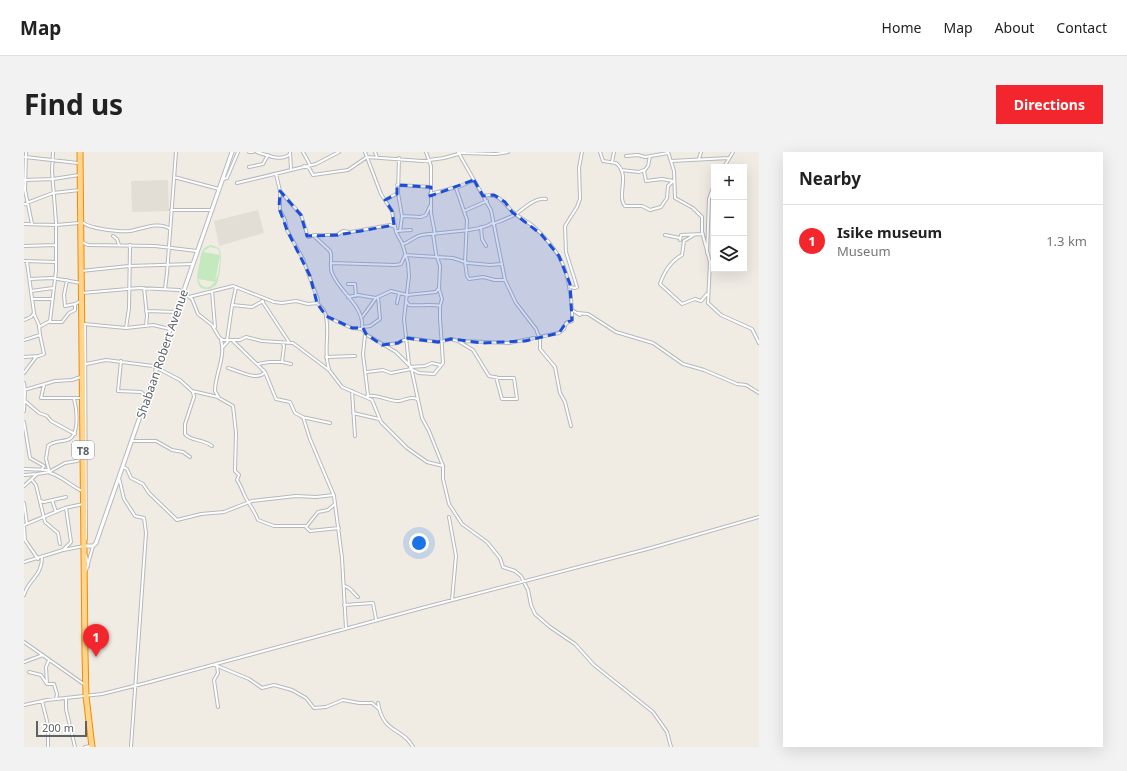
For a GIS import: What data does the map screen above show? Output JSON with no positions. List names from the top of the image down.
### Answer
{
  "streets": {
    "highway": ["T8"],
    "street": ["Shabaan Robert Avenue"]
  },
  "scale_bar": "200 m",
  "page": {
    "header": "Map",
    "nav": [
      "Home",
      "Map",
      "About",
      "Contact"
    ],
    "title": "Find us",
    "buttons": "Directions",
    "heading": "Nearby",
    "map_buttons": ["+", "−"],
    "list": [
      {
        "mark": "1",
        "name": "Isike museum",
        "note": "Museum",
        "value": "1.3 km"
      }
    ],
    "pins": "1",
    "scale": "200 m"
  }
}
